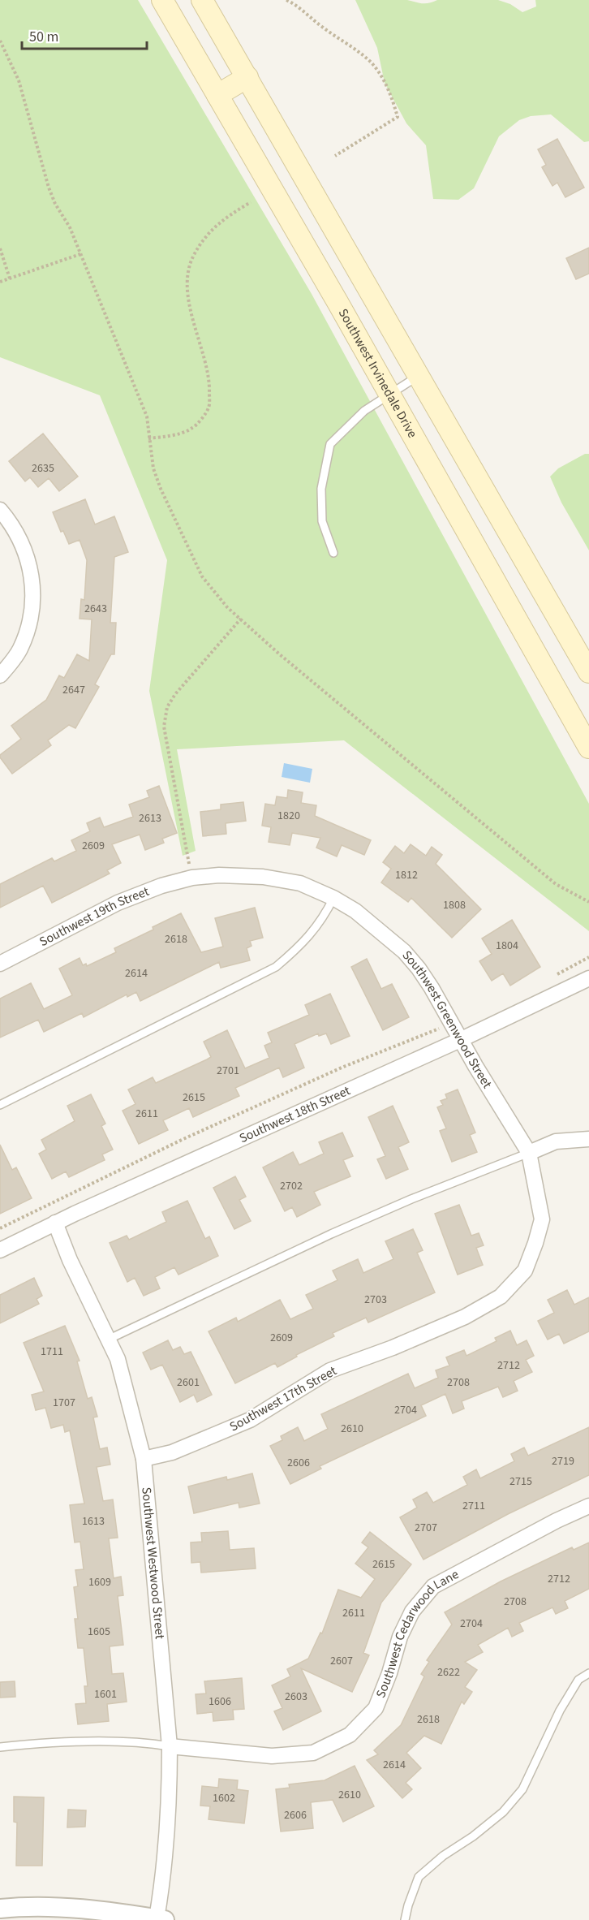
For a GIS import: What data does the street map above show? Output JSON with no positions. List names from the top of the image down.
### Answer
{
  "streets": {
    "main road": ["Southwest Irvinedale Drive"],
    "street": [
      "Southwest 19th Street",
      "Southwest Greenwood Street",
      "Southwest 18th Street",
      "Southwest 17th Street",
      "Southwest Westwood Street",
      "Southwest Cedarwood Lane"
    ]
  },
  "crossings": [
    ["Southwest 19th Street", "Southwest Greenwood Street"],
    ["Southwest Greenwood Street", "Southwest 18th Street"],
    ["Southwest Greenwood Street", "Southwest 17th Street"],
    ["Southwest 18th Street", "Southwest Westwood Street"],
    ["Southwest 17th Street", "Southwest Westwood Street"],
    ["Southwest Westwood Street", "Southwest Cedarwood Lane"]
  ],
  "house_numbers": [
    "2635",
    "2643",
    "2647",
    "1820",
    "2613",
    "2609",
    "1812",
    "1808",
    "2618",
    "1804",
    "2614",
    "2701",
    "2615",
    "2611",
    "2702",
    "2703",
    "2609",
    "1711",
    "2712",
    "2601",
    "2708",
    "1707",
    "2704",
    "2610",
    "2719",
    "2606",
    "2715",
    "2711",
    "1613",
    "2707",
    "2615",
    "2712",
    "1609",
    "2708",
    "2611",
    "2704",
    "1605",
    "2607",
    "2622",
    "1601",
    "2603",
    "1606",
    "2618",
    "2614",
    "2610",
    "1602",
    "2606"
  ],
  "scale_bar": "50 m"
}
